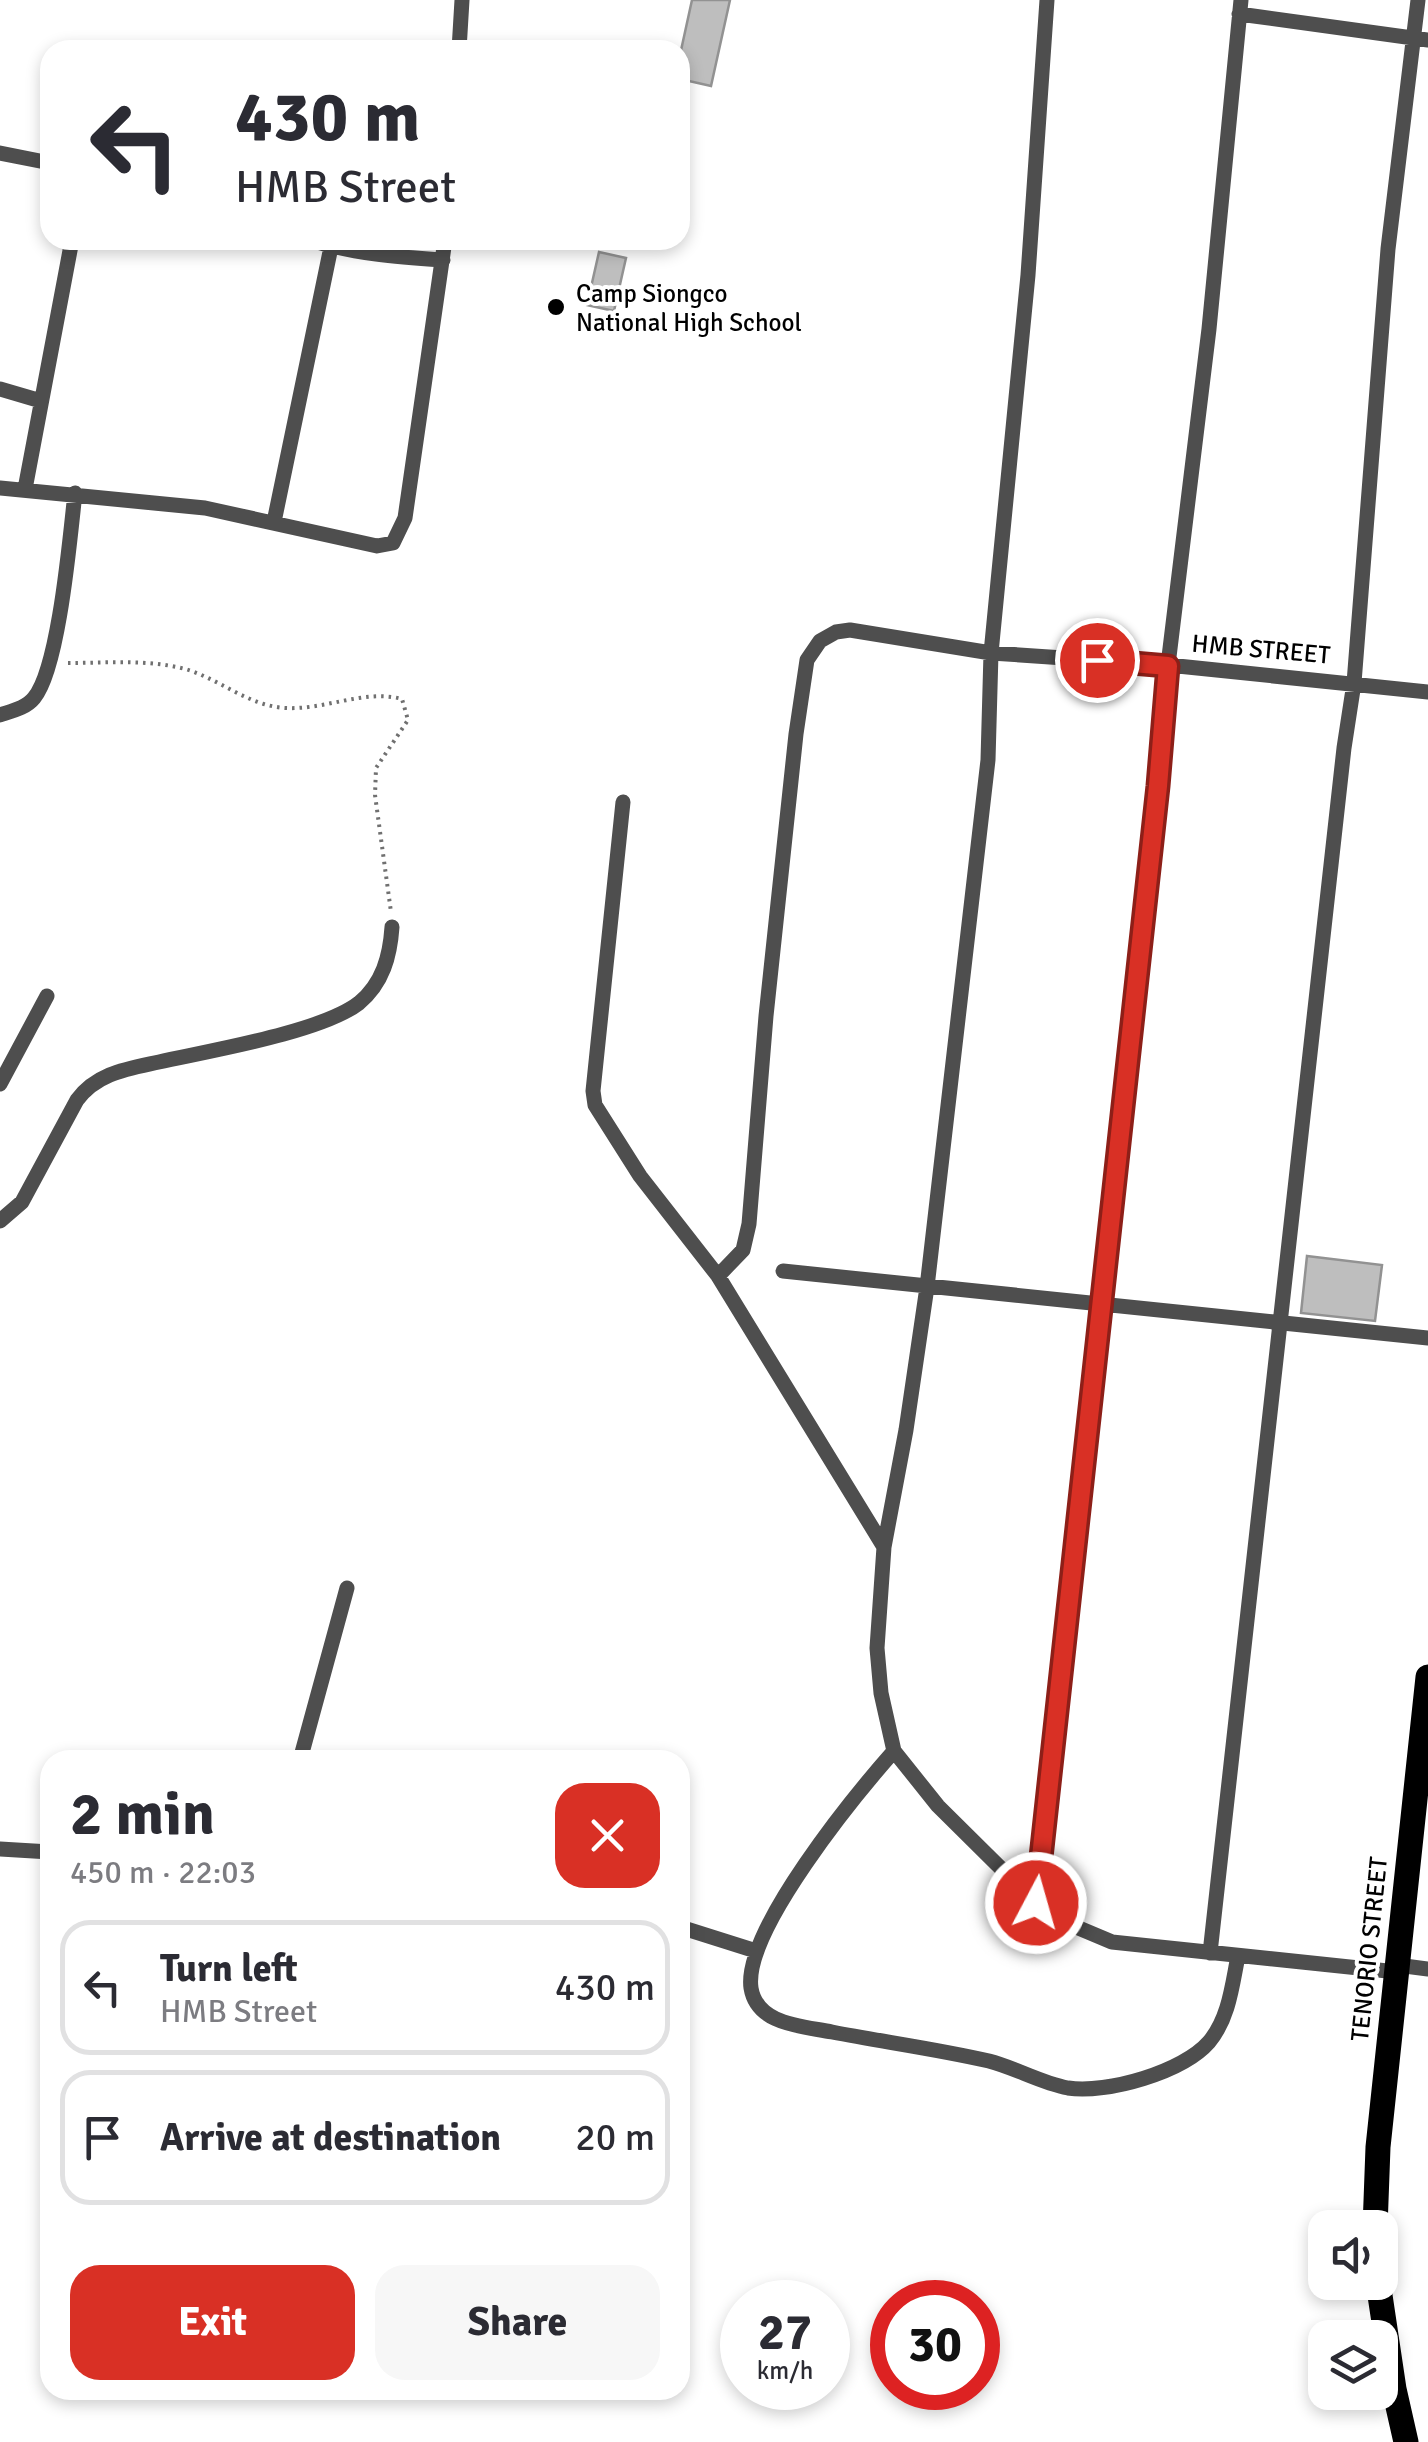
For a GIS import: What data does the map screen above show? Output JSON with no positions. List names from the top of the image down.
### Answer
{
  "streets": {
    "main road": ["TENORIO STREET"],
    "street": ["HMB STREET"]
  },
  "places": ["Camp Siongco National High School"],
  "page": {
    "turn": ["430 m", "HMB Street"],
    "heading": ["2 min", "450 m · 22:03"],
    "list": [
      {
        "name": "Turn left",
        "note": "HMB Street",
        "value": "430 m"
      },
      {
        "name": "Arrive at destination",
        "value": "20 m"
      }
    ],
    "buttons": ["Exit", "Share"],
    "speed": "27 km/h",
    "limit": "30"
  }
}
